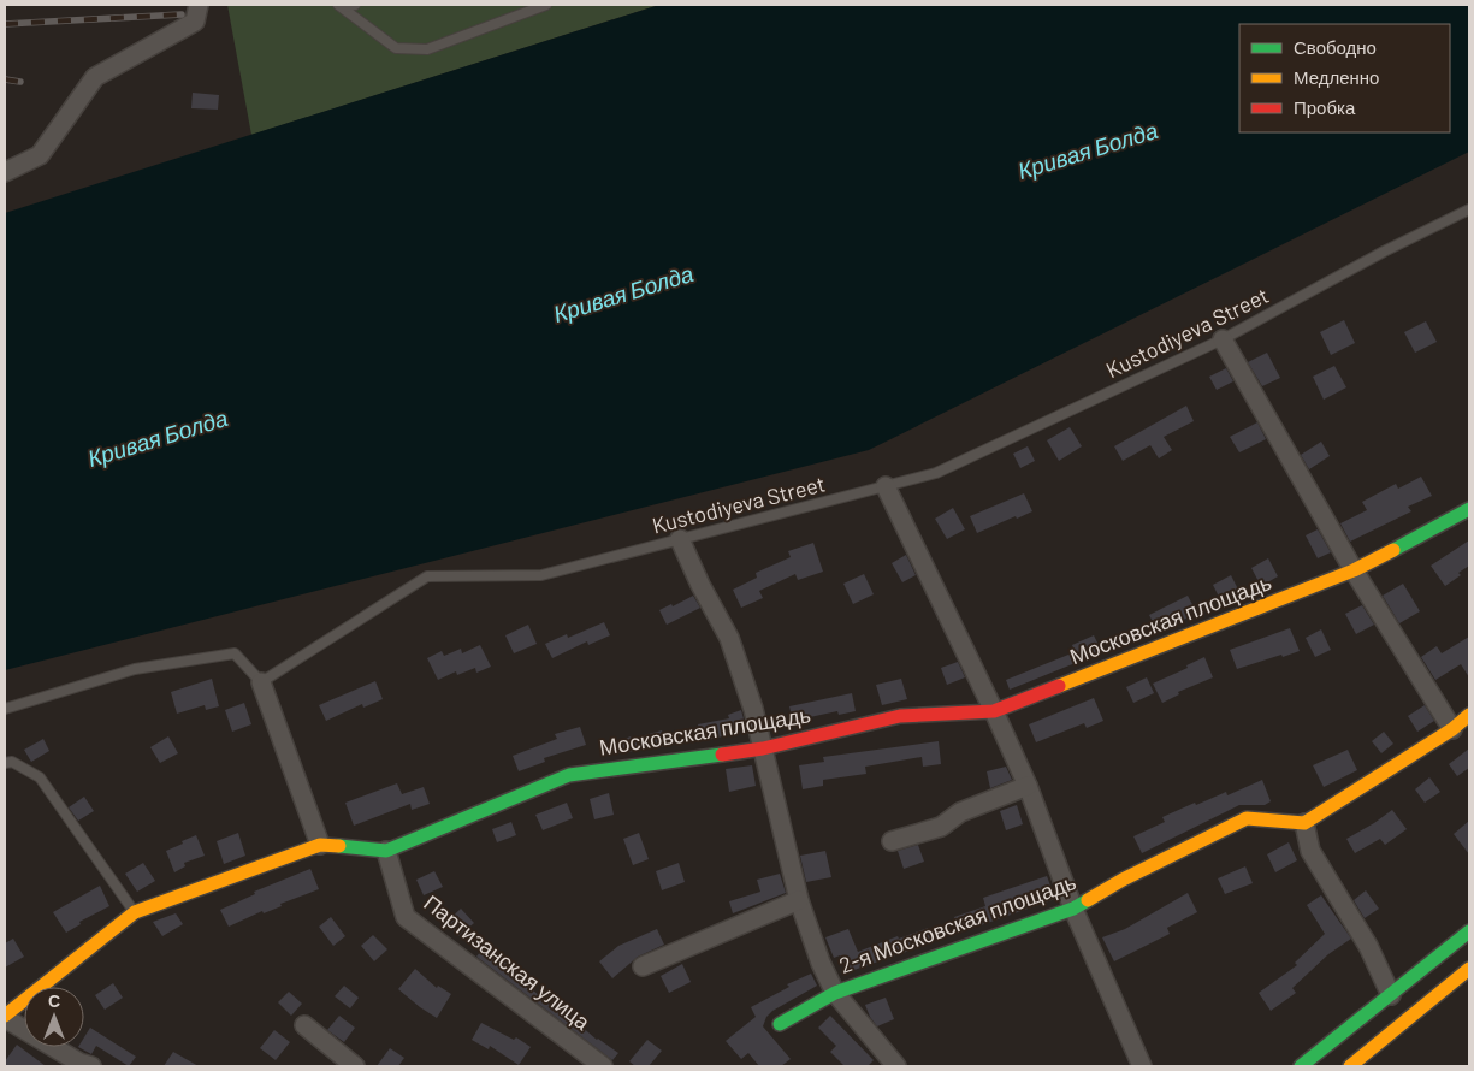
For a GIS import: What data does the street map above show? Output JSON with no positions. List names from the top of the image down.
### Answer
{
  "streets": {
    "street": ["Московская площадь", "2-я Московская площадь", "Партизанская улица"],
    "lane": ["Kustodiyeva Street"]
  },
  "crossings": [
    ["Московская площадь", "Партизанская улица"]
  ],
  "water": ["Кривая Болда"],
  "legend": ["Свободно", "Медленно", "Пробка"],
  "north": "top"
}
